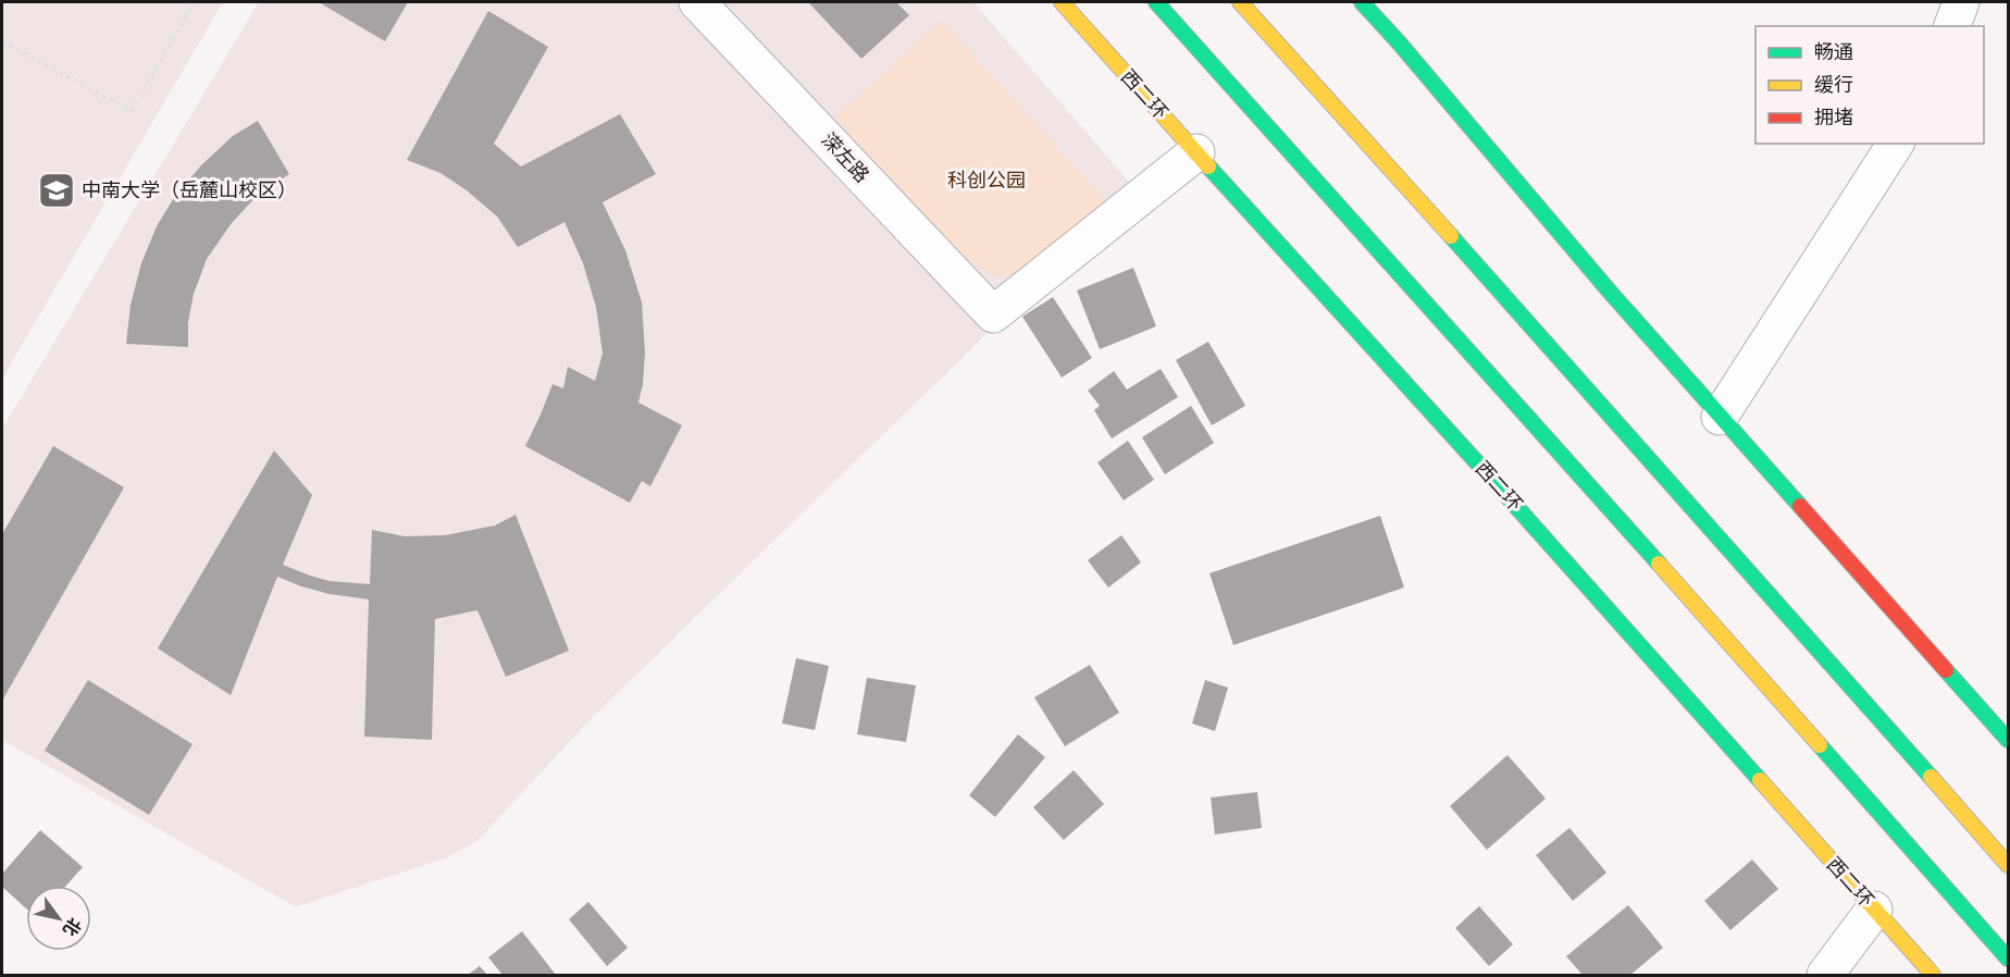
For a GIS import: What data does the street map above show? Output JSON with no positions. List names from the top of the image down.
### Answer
{
  "streets": {
    "main road": ["西二环"],
    "street": ["溁左路"]
  },
  "crossings": [
    ["西二环", "溁左路"]
  ],
  "parks": ["科创公园"],
  "places": {
    "school or university": ["中南大学（岳麓山校区）"]
  },
  "legend": ["畅通", "缓行", "拥堵"],
  "north": "bottom right"
}
